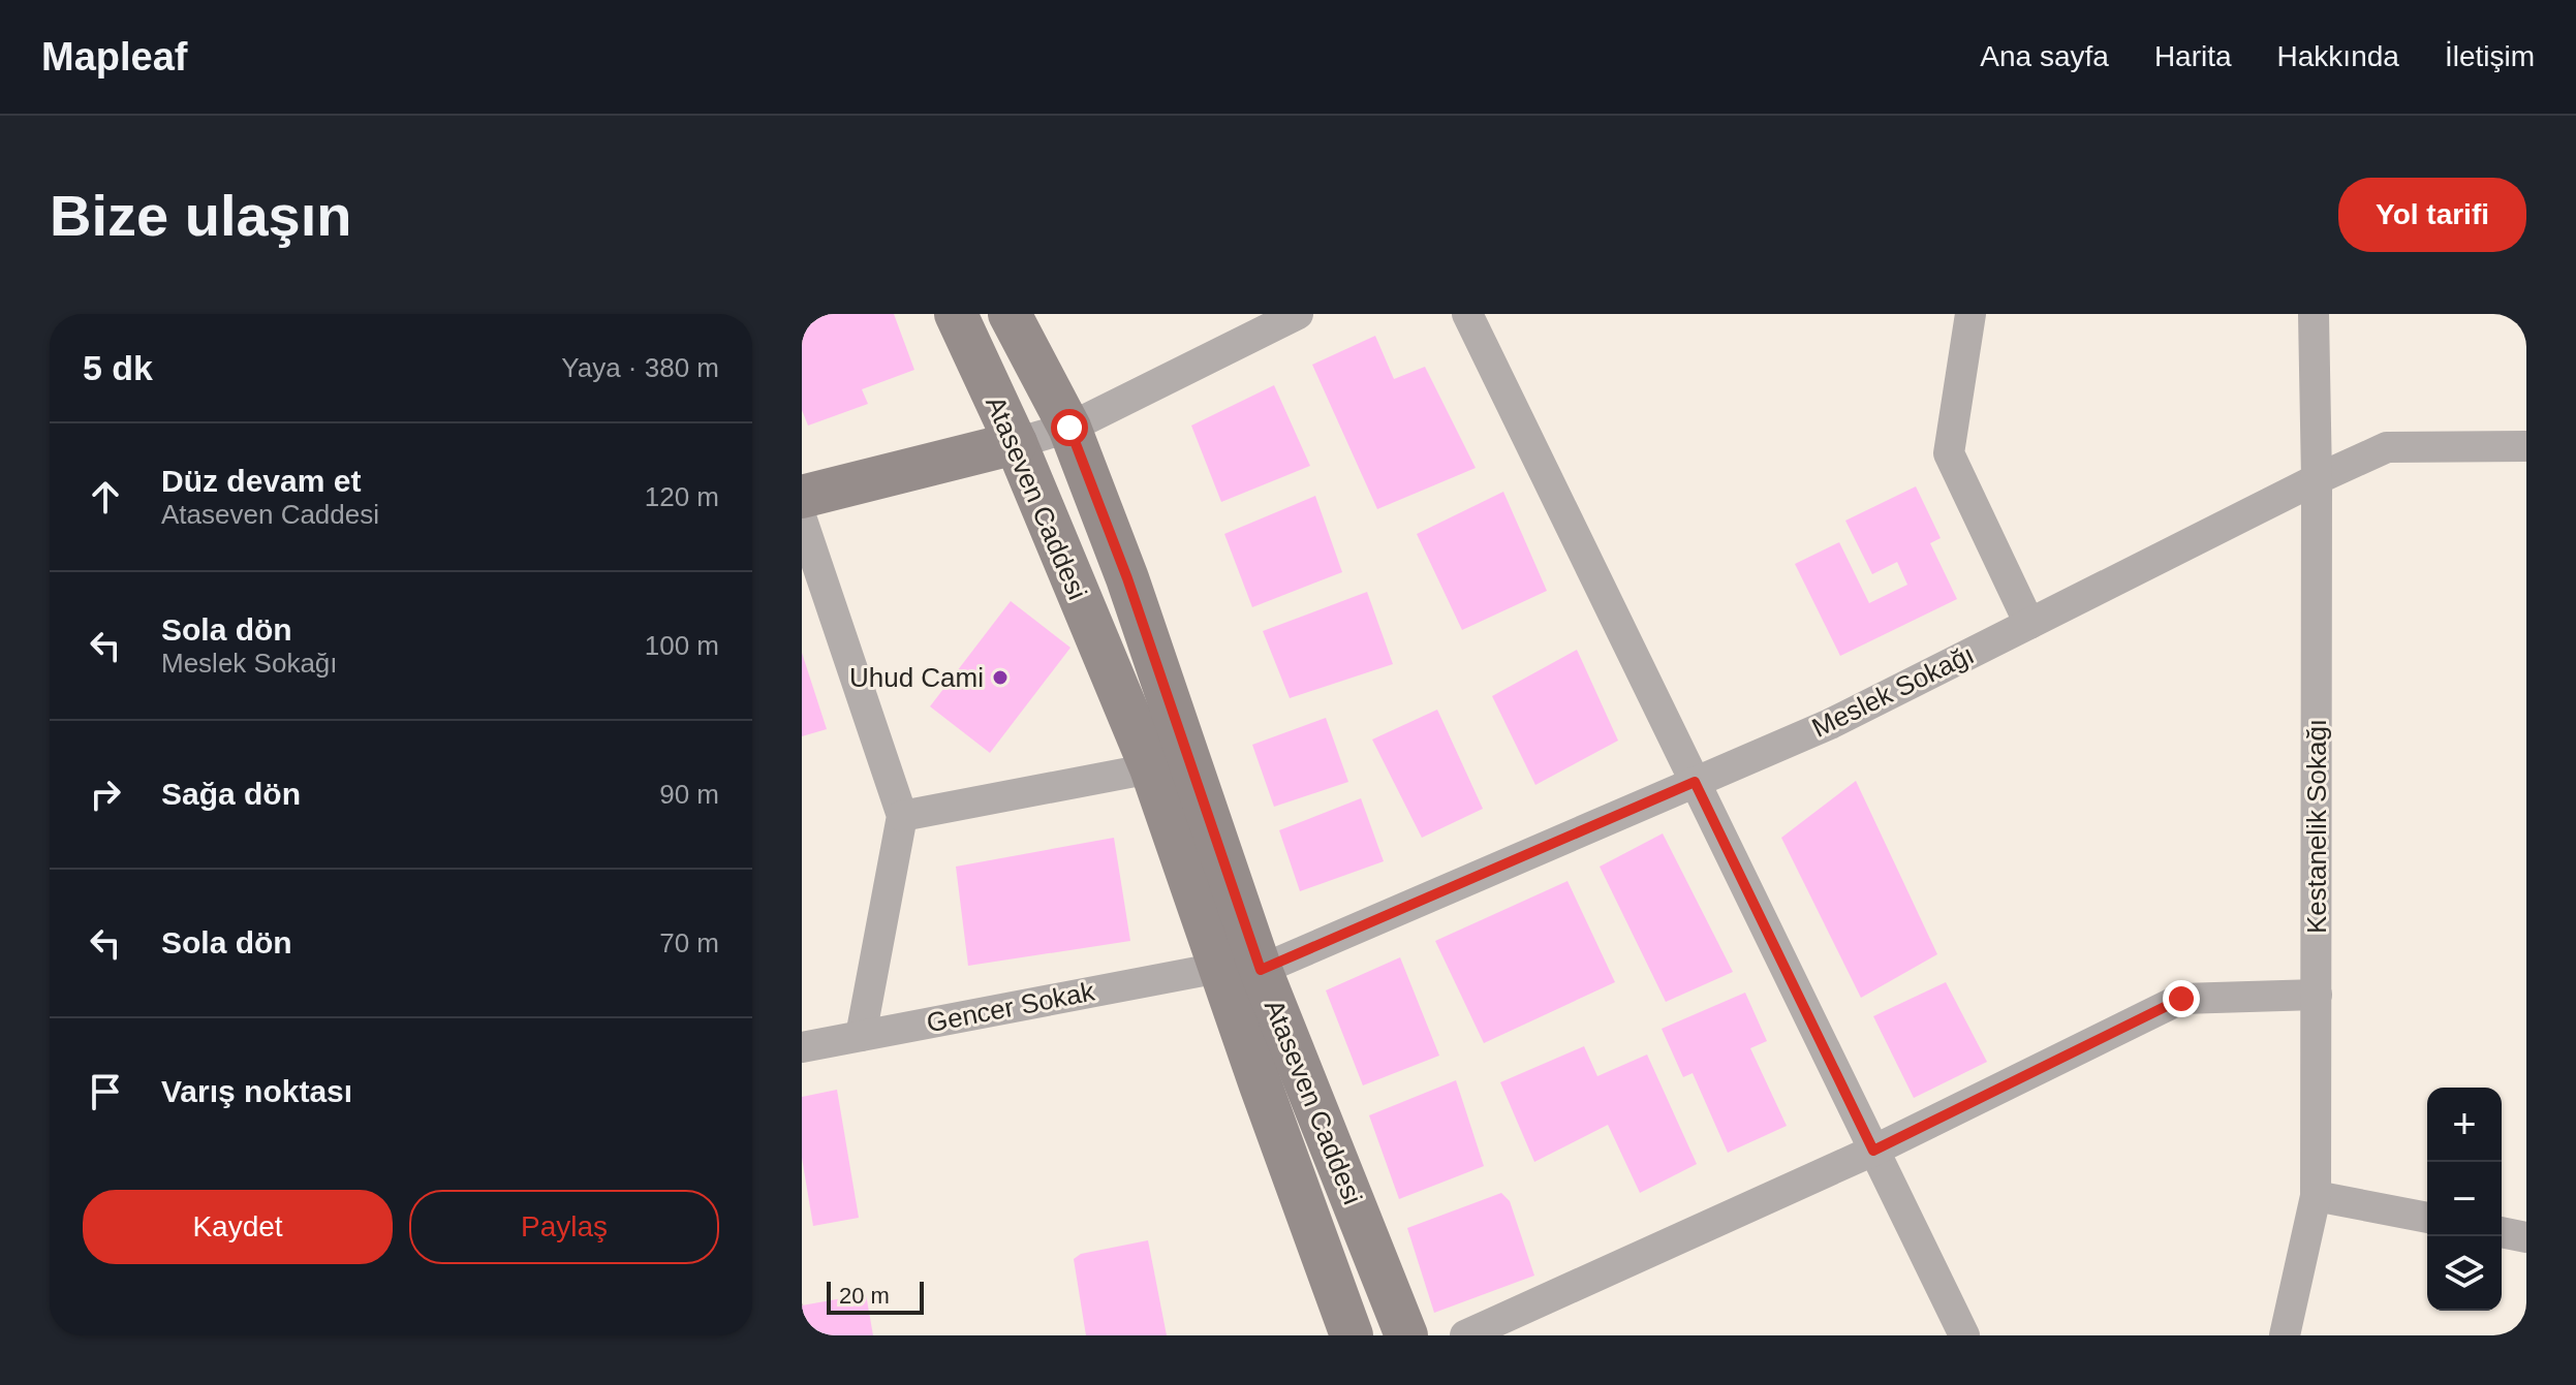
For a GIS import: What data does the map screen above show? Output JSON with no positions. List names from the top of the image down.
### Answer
{
  "streets": {
    "main road": ["Ataseven Caddesi"],
    "street": ["Meslek Sokağı", "Kestanelik Sokağı", "Gencer Sokak"]
  },
  "crossings": [
    ["Ataseven Caddesi", "Meslek Sokağı"],
    ["Ataseven Caddesi", "Gencer Sokak"],
    ["Meslek Sokağı", "Kestanelik Sokağı"],
    ["Meslek Sokağı", "Gencer Sokak"]
  ],
  "places": ["Uhud Cami"],
  "scale_bar": "20 m",
  "page": {
    "header": "Mapleaf",
    "nav": [
      "Ana sayfa",
      "Harita",
      "Hakkında",
      "İletişim"
    ],
    "buttons": [
      "Yol tarifi",
      ["Kaydet", "Paylaş"]
    ],
    "title": "Bize ulaşın",
    "heading": ["5 dk", "Yaya · 380 m"],
    "list": [
      ["Düz devam et", "Ataseven Caddesi", "120 m"],
      ["Sola dön", "Meslek Sokağı", "100 m"],
      ["Sağa dön", "90 m"],
      ["Sola dön", "70 m"],
      "Varış noktası"
    ],
    "map_buttons": ["+", "−"],
    "scale": "20 m"
  }
}
